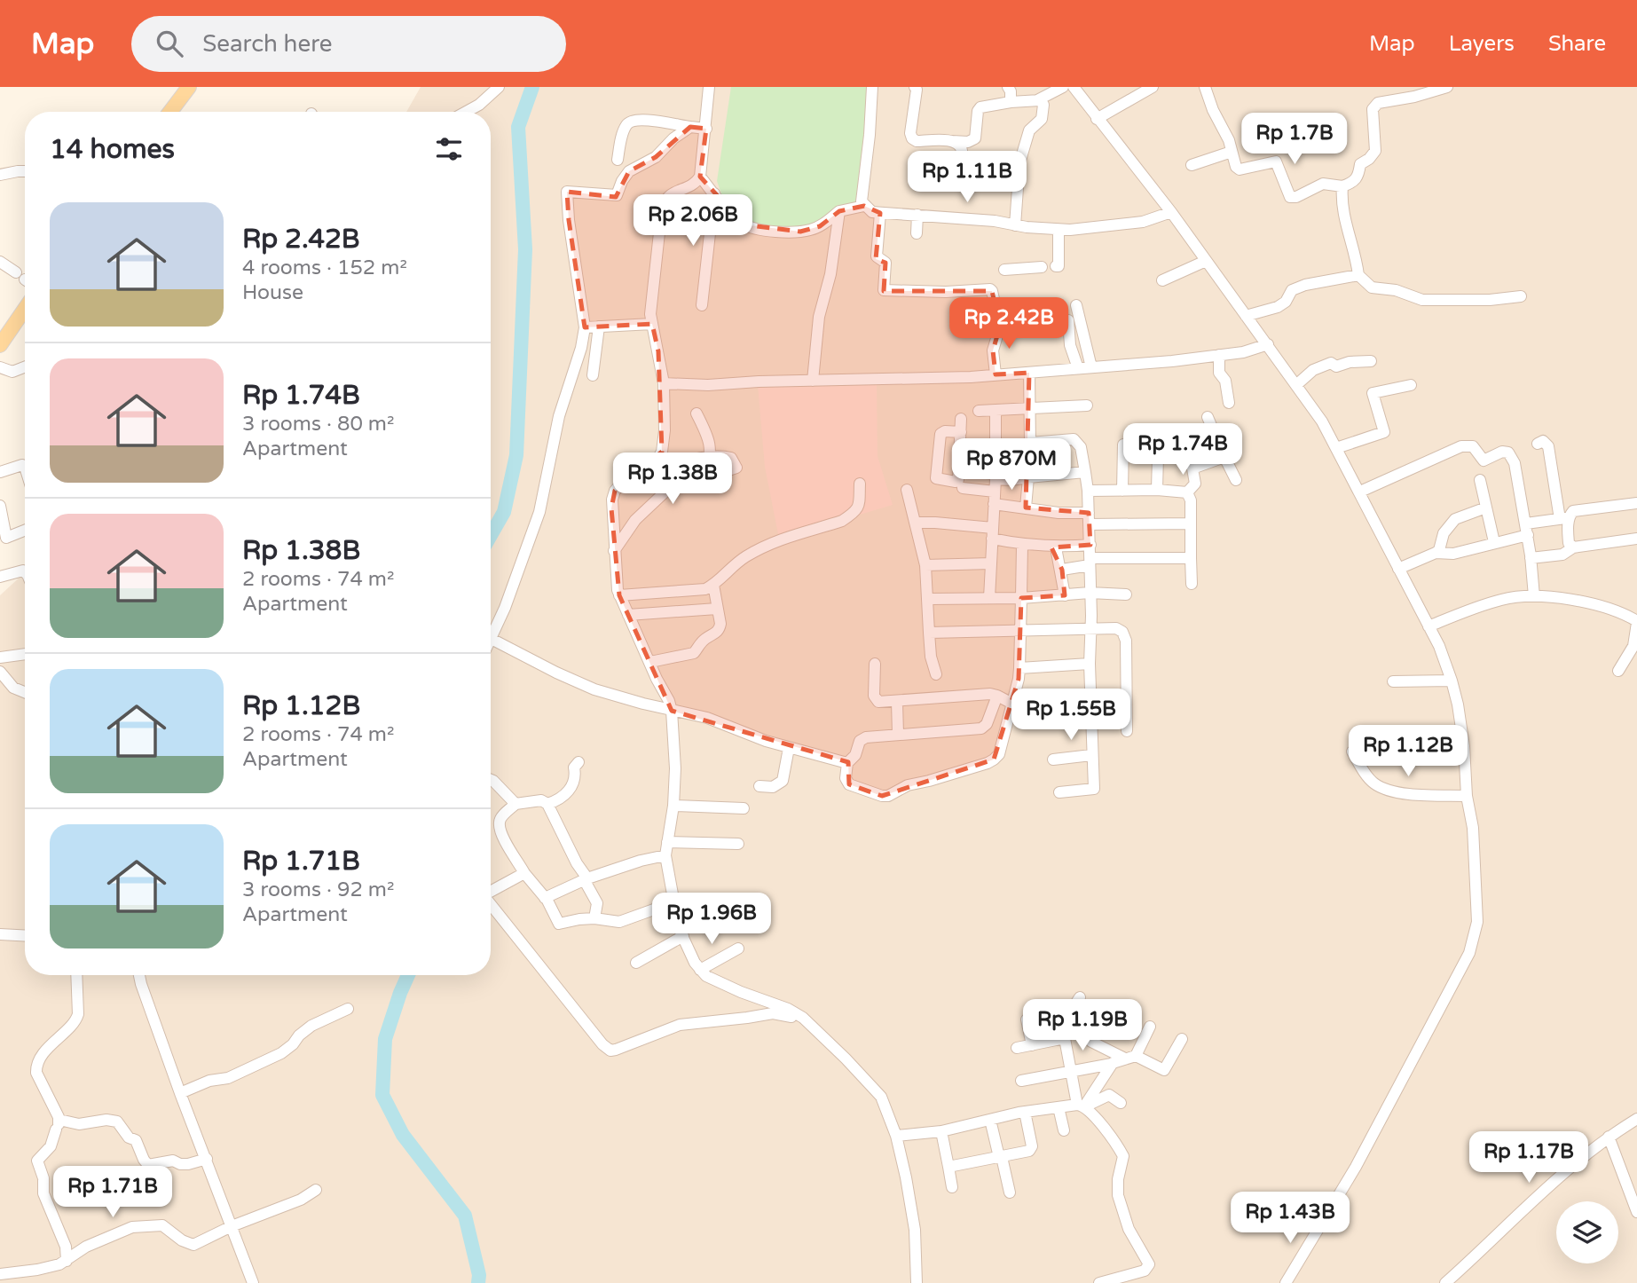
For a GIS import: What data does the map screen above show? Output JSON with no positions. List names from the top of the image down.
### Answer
{
  "page": {
    "header": "Map",
    "search": "Search here",
    "nav": ["Map", "Layers", "Share"],
    "heading": "14 homes",
    "price": [
      "Rp 1.7B",
      "Rp 1.11B",
      "Rp 2.06B",
      "Rp 2.42B",
      "Rp 1.74B",
      "Rp 870M",
      "Rp 1.38B",
      "Rp 1.55B",
      "Rp 1.12B",
      "Rp 1.96B",
      "Rp 1.19B",
      "Rp 1.17B",
      "Rp 1.71B",
      "Rp 1.43B"
    ],
    "list": [
      {
        "name": "Rp 2.42B",
        "note": "4 rooms · 152 m² · House"
      },
      {
        "name": "Rp 1.74B",
        "note": "3 rooms · 80 m² · Apartment"
      },
      {
        "name": "Rp 1.38B",
        "note": "2 rooms · 74 m² · Apartment"
      },
      {
        "name": "Rp 1.12B",
        "note": "2 rooms · 74 m² · Apartment"
      },
      {
        "name": "Rp 1.71B",
        "note": "3 rooms · 92 m² · Apartment"
      }
    ]
  }
}
